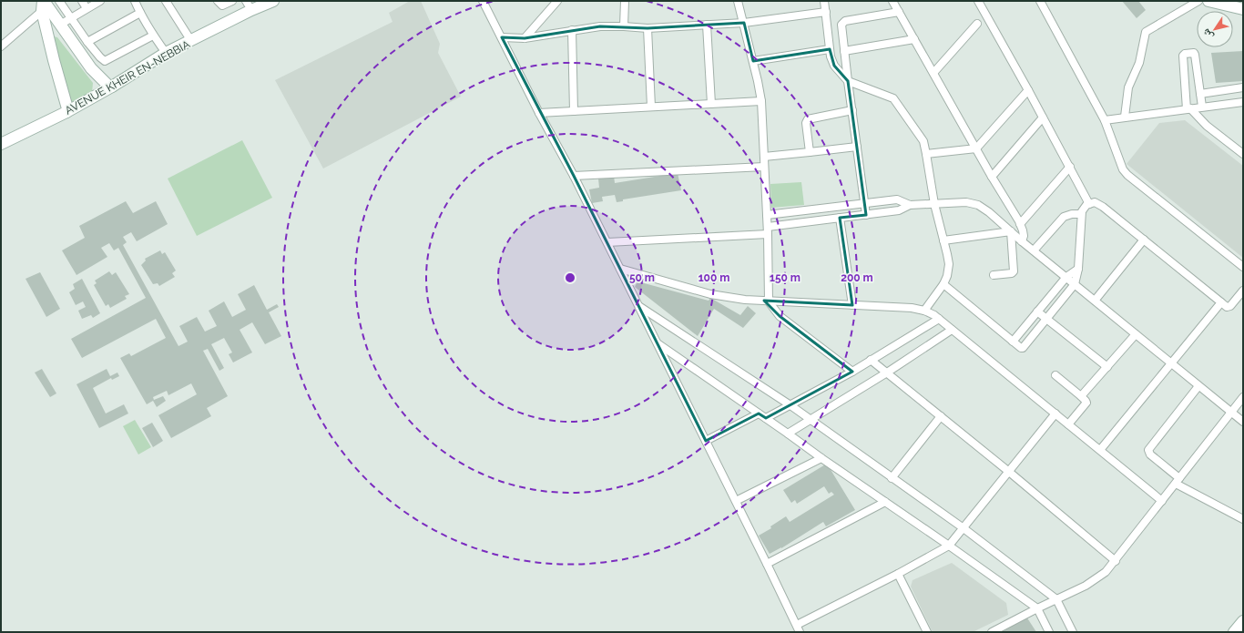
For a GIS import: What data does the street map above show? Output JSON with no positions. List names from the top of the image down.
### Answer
{
  "streets": {
    "main road": ["AVENUE KHEIR EN-NEBBIA"]
  },
  "north": "bottom left",
  "rings": [
    "50 m",
    "100 m",
    "150 m",
    "200 m"
  ]
}
